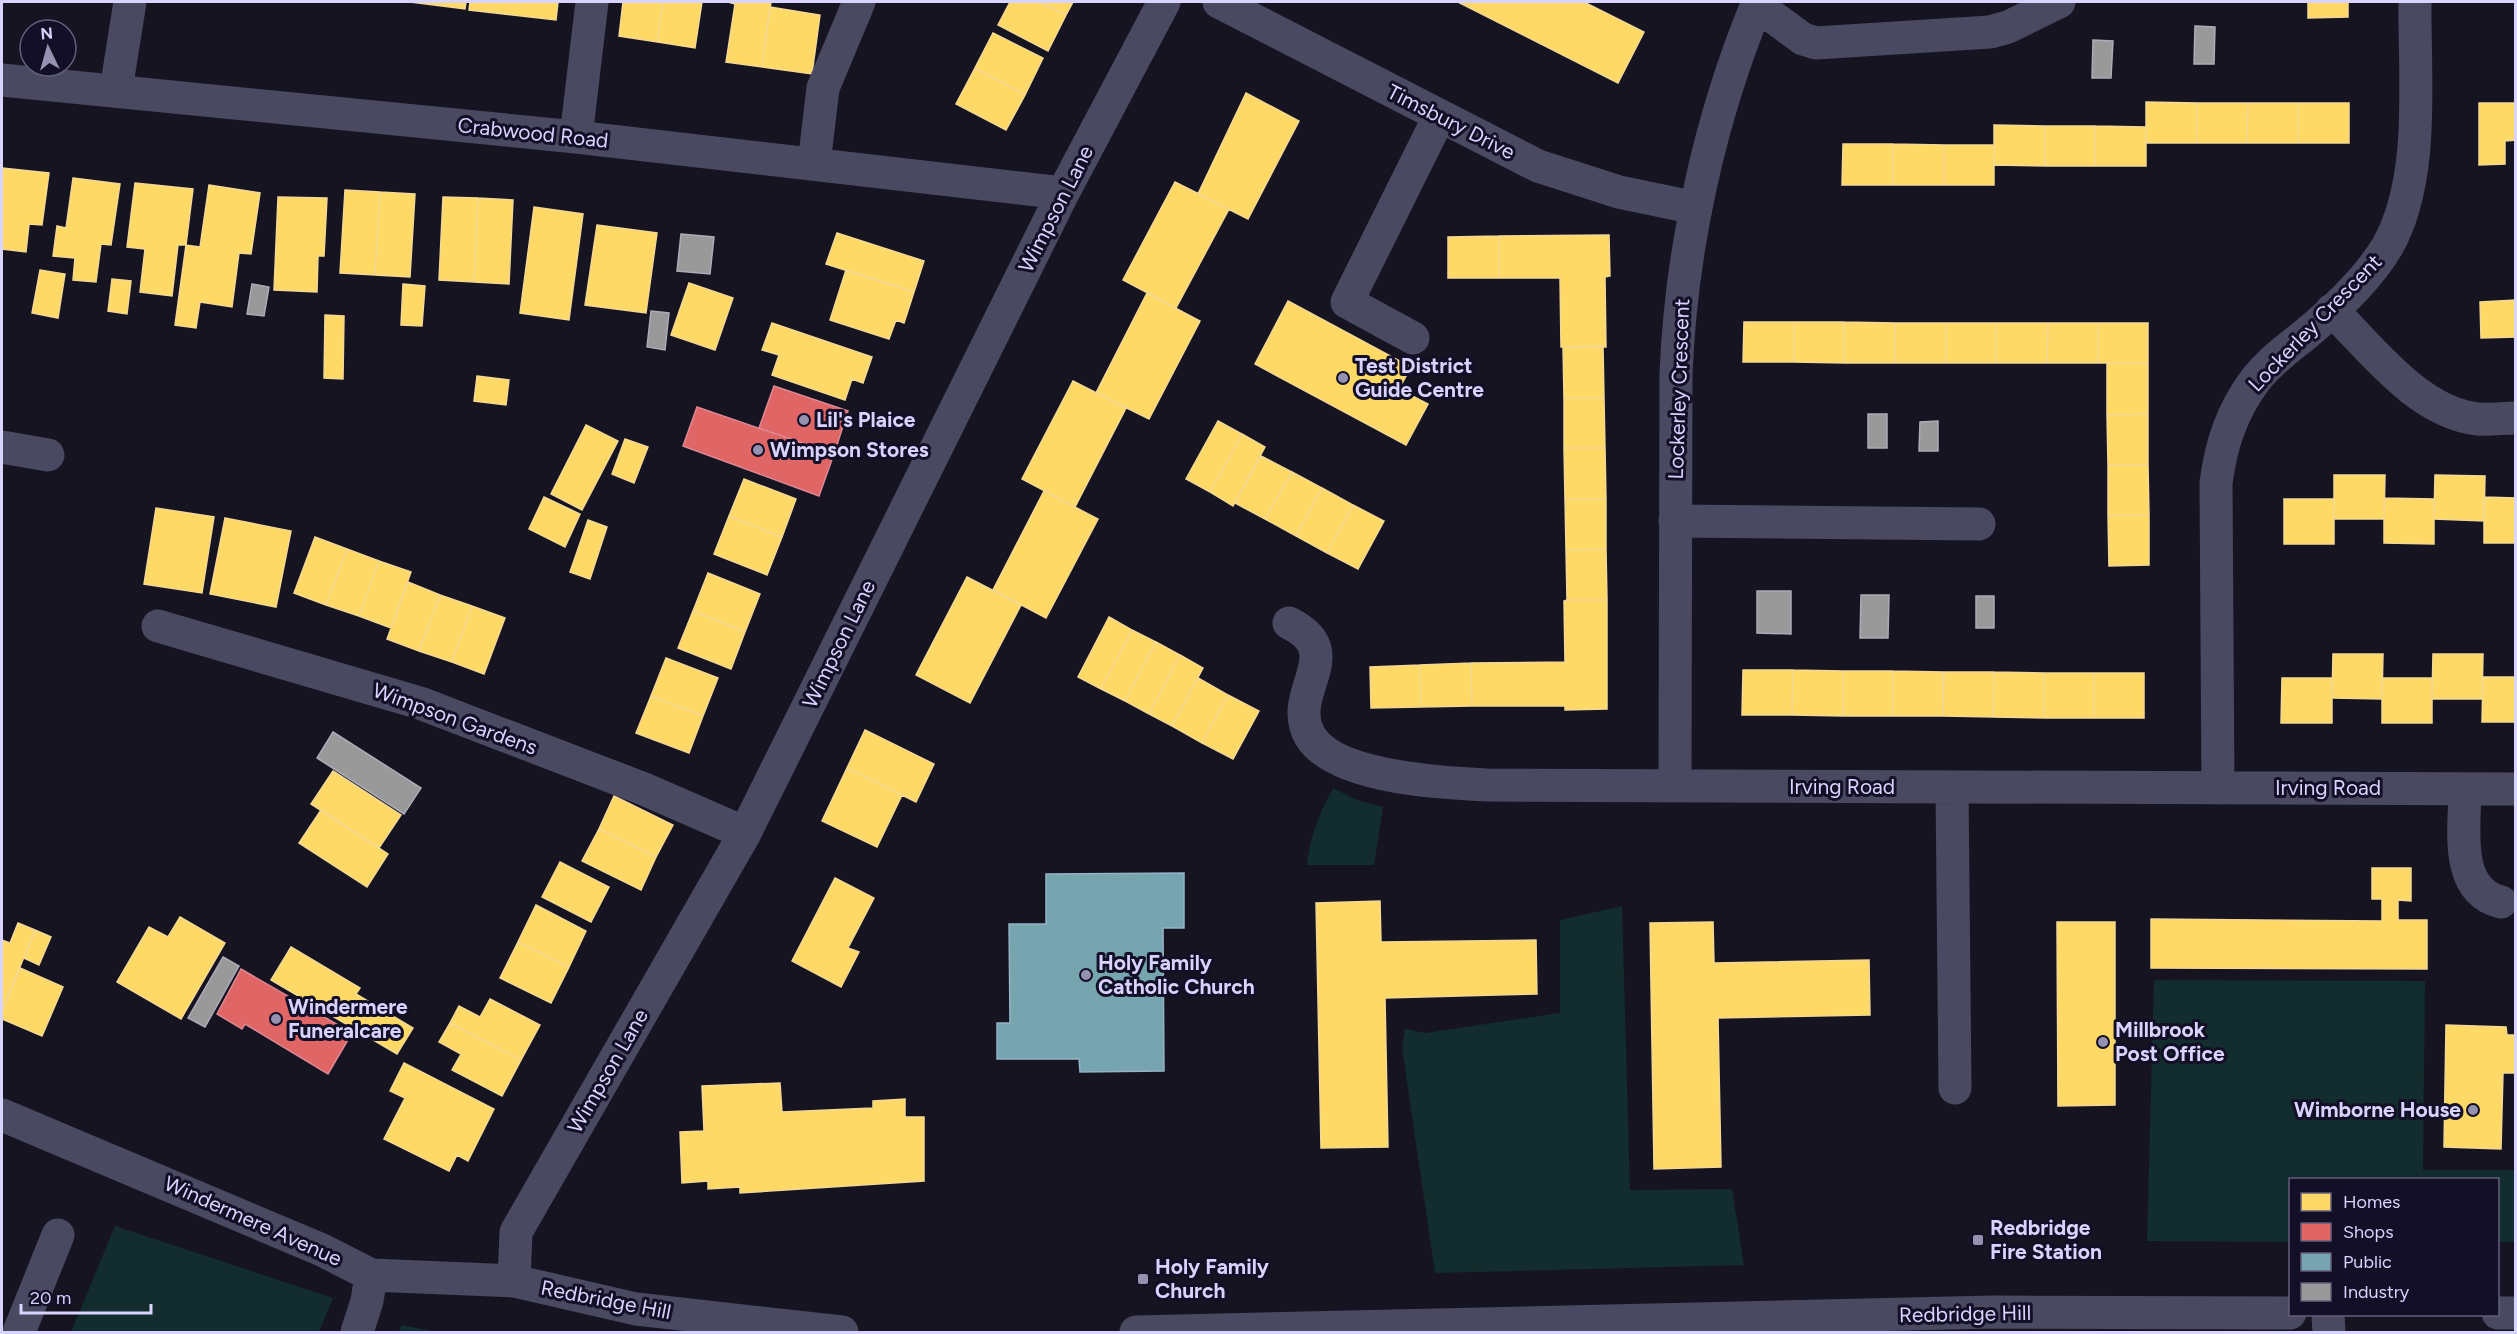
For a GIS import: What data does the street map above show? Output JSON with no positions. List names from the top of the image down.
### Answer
{
  "streets": {
    "street": [
      "Timsbury Drive",
      "Crabwood Road",
      "Wimpson Lane",
      "Lockerley Crescent",
      "Wimpson Gardens",
      "Irving Road",
      "Windermere Avenue",
      "Redbridge Hill"
    ]
  },
  "crossings": [
    ["Timsbury Drive", "Lockerley Crescent"],
    ["Crabwood Road", "Wimpson Lane"],
    ["Wimpson Lane", "Wimpson Gardens"],
    ["Wimpson Lane", "Windermere Avenue"],
    ["Wimpson Lane", "Redbridge Hill"],
    ["Lockerley Crescent", "Irving Road"],
    ["Windermere Avenue", "Redbridge Hill"]
  ],
  "places": {
    "other": [
      "Test District Guide Centre",
      "Lil's Plaice",
      "Wimpson Stores",
      "Holy Family Catholic Church",
      "Windermere Funeralcare",
      "Millbrook Post Office",
      "Wimborne House"
    ],
    "transit": ["Redbridge Fire Station", "Holy Family Church"]
  },
  "legend": [
    "Homes",
    "Shops",
    "Public",
    "Industry"
  ],
  "scale_bar": "20 m",
  "north": "top"
}
